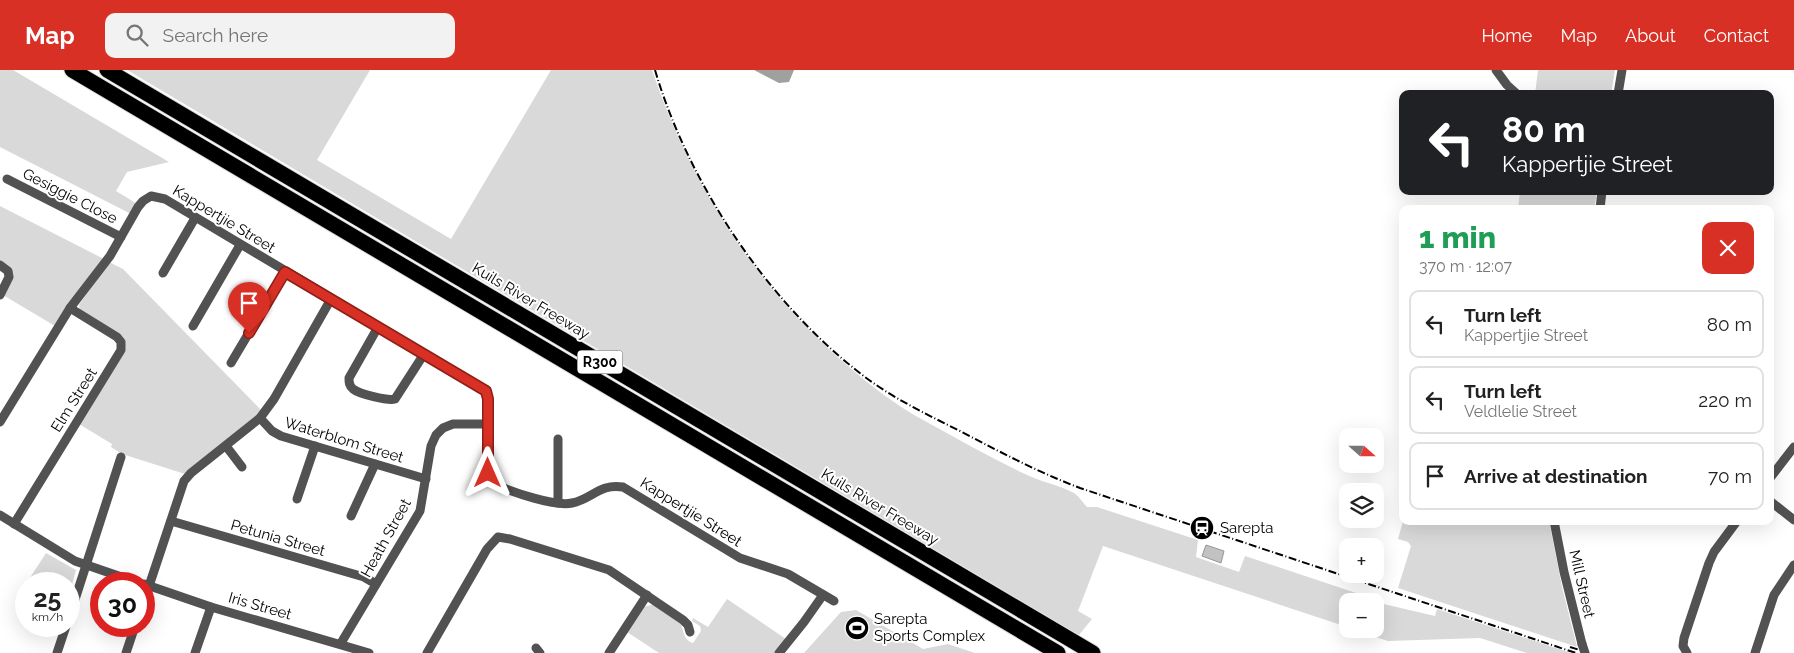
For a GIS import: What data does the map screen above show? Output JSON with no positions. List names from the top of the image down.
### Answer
{
  "streets": {
    "highway": ["Kuils River Freeway", "R300"],
    "street": [
      "Gesiggie Close",
      "Kappertjie Street",
      "Elm Street",
      "Waterblom Street",
      "Petunia Street",
      "Heath Street",
      "Mill Street",
      "Iris Street"
    ]
  },
  "crossings": [
    ["Gesiggie Close", "Kappertjie Street"],
    ["Kappertjie Street", "Elm Street"],
    ["Kappertjie Street", "Heath Street"],
    ["Elm Street", "Iris Street"],
    ["Waterblom Street", "Heath Street"],
    ["Petunia Street", "Heath Street"],
    ["Heath Street", "Iris Street"]
  ],
  "places": {
    "station": ["Sarepta"],
    "sports": ["Sarepta Sports Complex"]
  },
  "north": "right",
  "page": {
    "header": "Map",
    "search": "Search here",
    "nav": [
      "Home",
      "Map",
      "About",
      "Contact"
    ],
    "turn": ["80 m", "Kappertjie Street"],
    "heading": ["1 min", "370 m · 12:07"],
    "list": [
      {
        "name": "Turn left",
        "note": "Kappertjie Street",
        "value": "80 m"
      },
      {
        "name": "Turn left",
        "note": "Veldlelie Street",
        "value": "220 m"
      },
      {
        "name": "Arrive at destination",
        "value": "70 m"
      }
    ],
    "map_buttons": ["+", "−"],
    "speed": "25 km/h",
    "limit": "30"
  }
}
